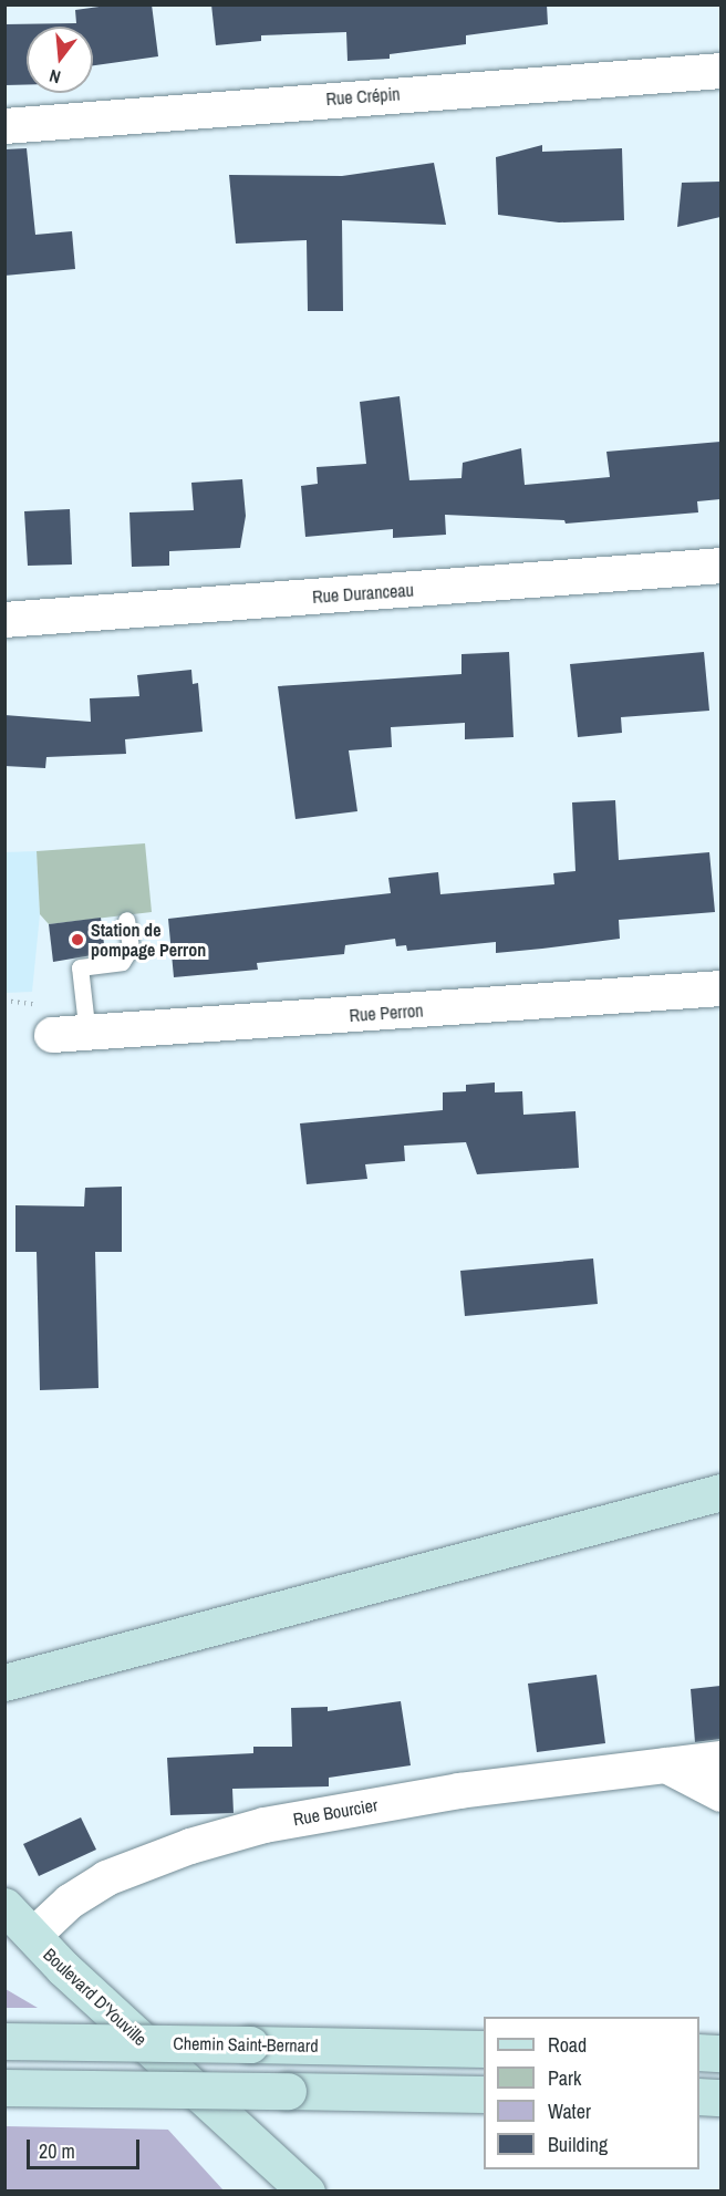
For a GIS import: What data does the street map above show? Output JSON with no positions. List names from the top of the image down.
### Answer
{
  "streets": {
    "street": [
      "Rue Crépin",
      "Rue Duranceau",
      "Rue Perron",
      "Rue Bourcier",
      "Boulevard D'Youville",
      "Chemin Saint-Bernard"
    ]
  },
  "crossings": [
    ["Rue Bourcier", "Boulevard D'Youville"]
  ],
  "places": ["Station de pompage Perron"],
  "legend": [
    "Road",
    "Park",
    "Water",
    "Building"
  ],
  "scale_bar": "20 m",
  "north": "bottom"
}
